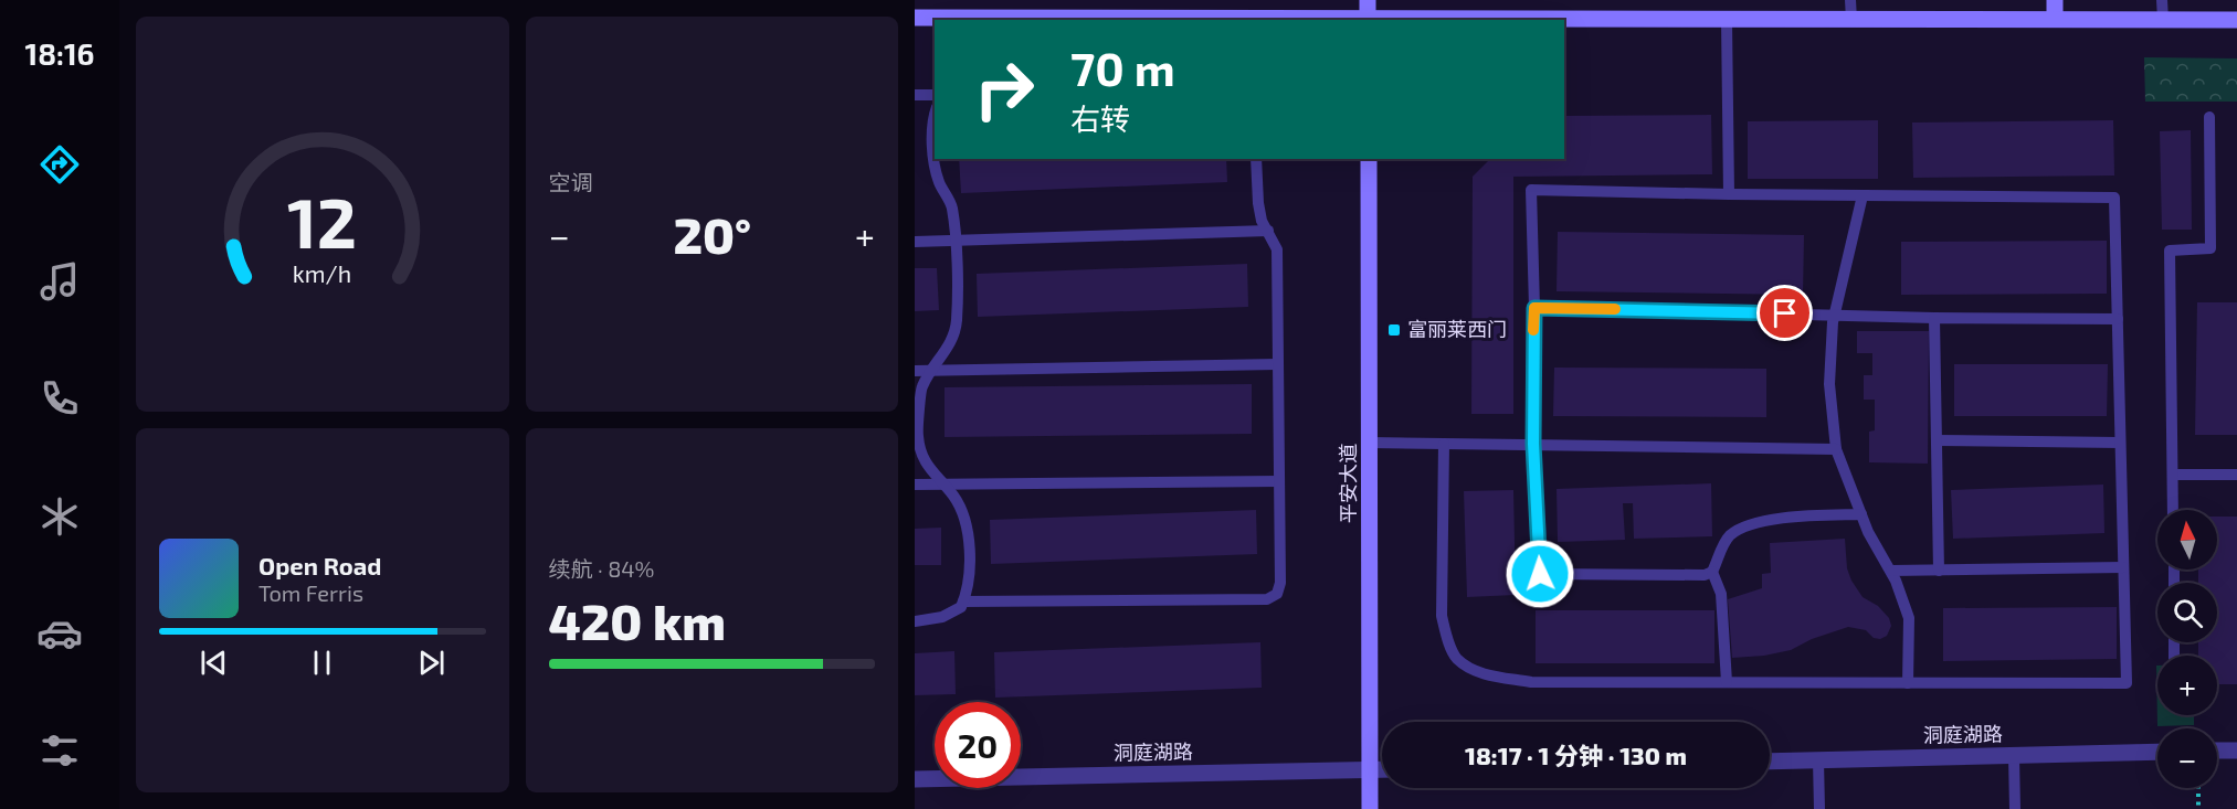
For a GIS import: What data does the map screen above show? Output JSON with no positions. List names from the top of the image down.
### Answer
{
  "streets": {
    "street": ["平安大道", "洞庭湖路"]
  },
  "crossings": [
    ["平安大道", "洞庭湖路"]
  ],
  "places": {
    "transit": ["富丽莱西门"]
  },
  "north": "top",
  "page": {
    "tabs": "18:16",
    "tile": [
      "空调",
      ["续航 · 84%", "420 km"]
    ],
    "turn": ["70 m", "右转"],
    "heat": ["−", "20°", "+"],
    "map_buttons": ["+", "−"],
    "song": ["Open Road", "Tom Ferris"],
    "limit": "20",
    "trip": "18:17 · 1 分钟 · 130 m",
    "gauge": ["12", "km/h"]
  }
}
